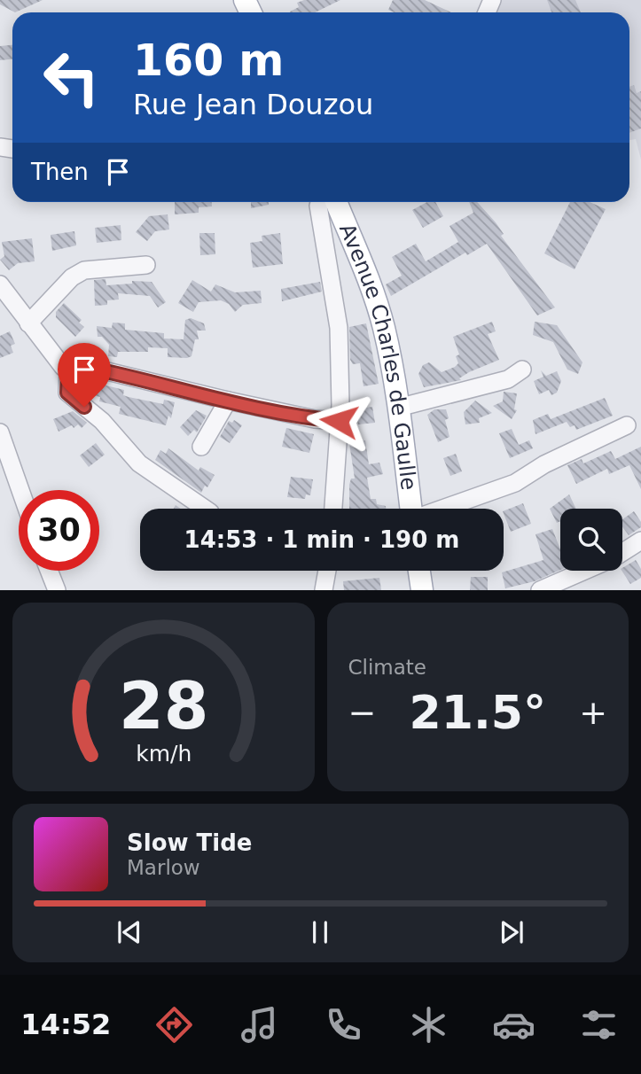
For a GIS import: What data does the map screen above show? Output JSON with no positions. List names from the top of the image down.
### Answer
{
  "streets": {
    "main road": ["Avenue Charles de Gaulle"]
  },
  "page": {
    "turn": ["160 m", "Rue Jean Douzou"],
    "then": "Then",
    "limit": "30",
    "trip": "14:53 · 1 min · 190 m",
    "tile": "Climate",
    "heat": ["−", "21.5°", "+"],
    "song": ["Slow Tide", "Marlow"],
    "tabs": "14:52",
    "gauge": ["28", "km/h"]
  }
}
